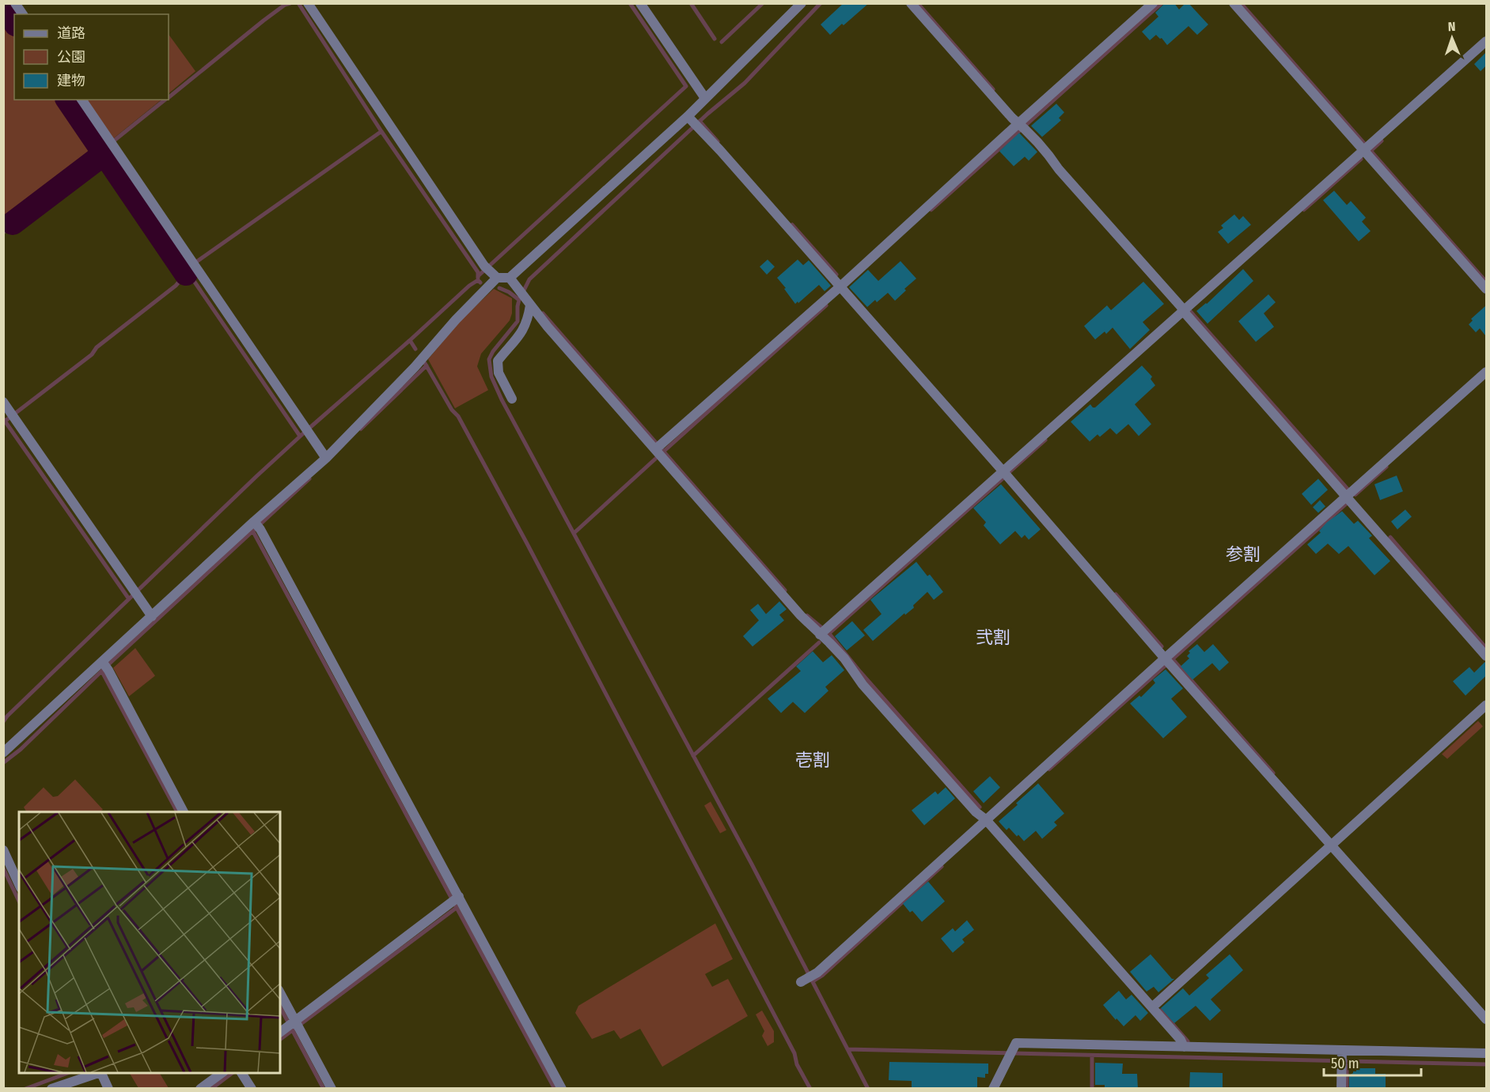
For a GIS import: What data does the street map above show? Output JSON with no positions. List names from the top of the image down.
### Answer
{
  "districts": ["参割", "弐割", "壱割"],
  "legend": ["道路", "公園", "建物"],
  "scale_bar": "50 m",
  "north": "top"
}
